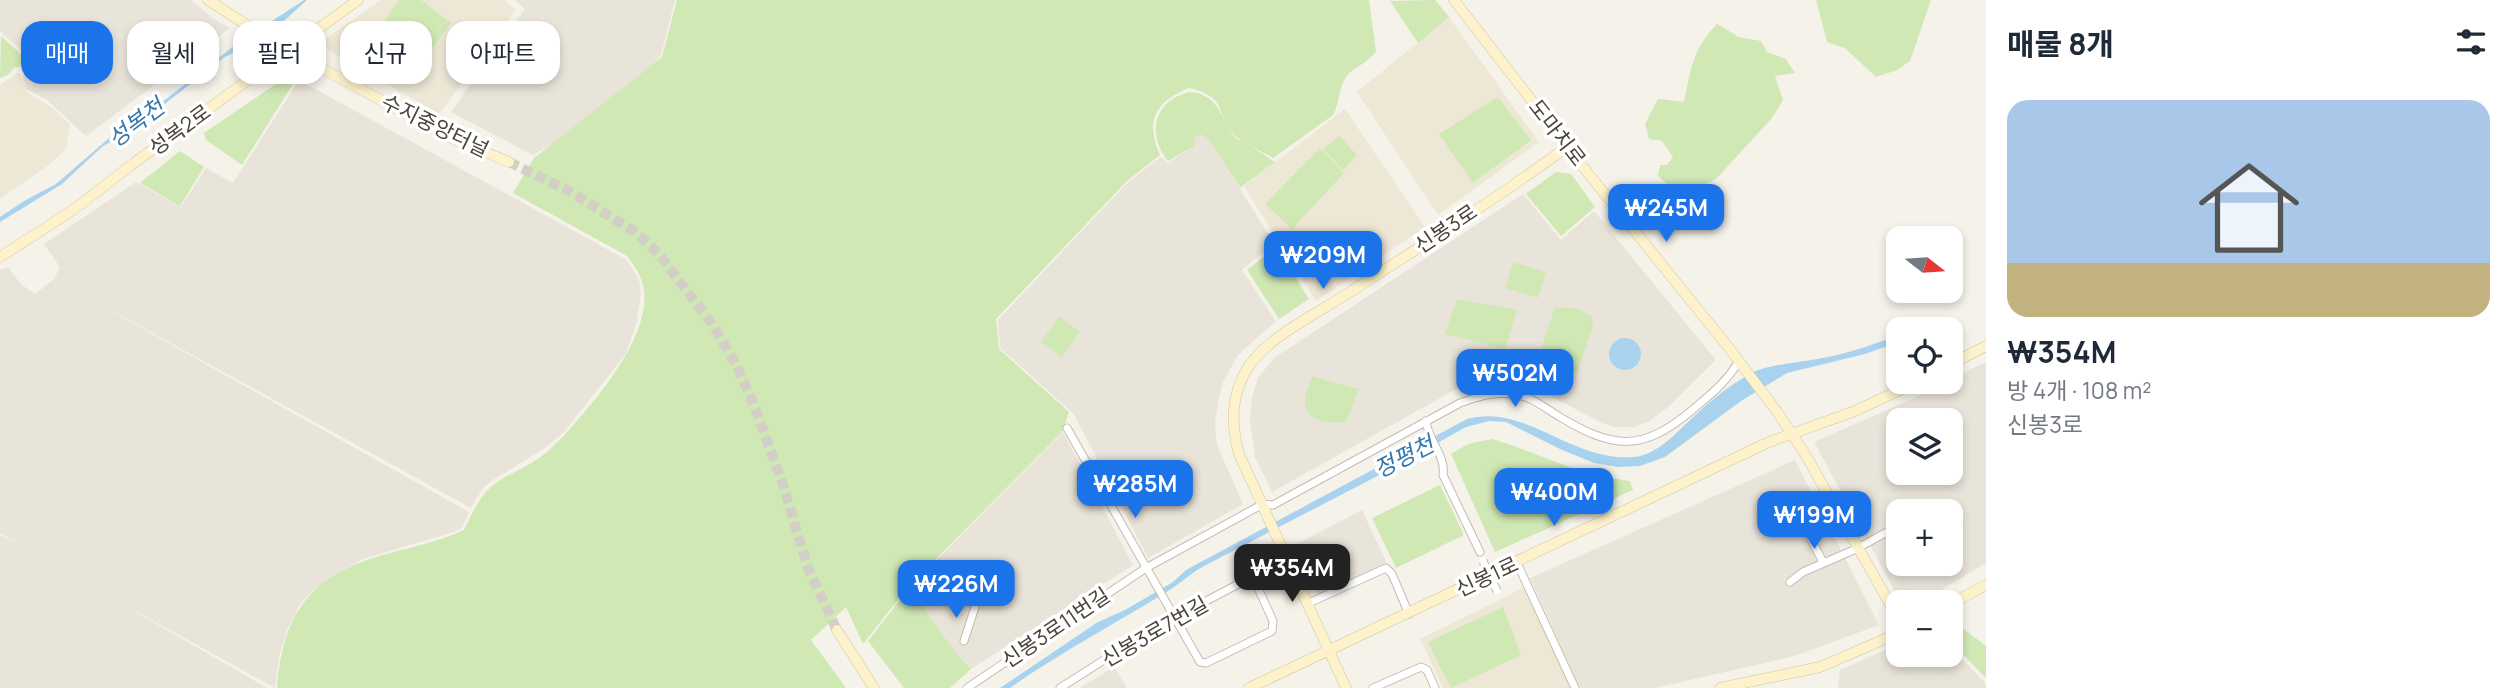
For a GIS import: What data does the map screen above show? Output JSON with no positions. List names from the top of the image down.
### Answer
{
  "streets": {
    "street": [
      "수지중앙터널",
      "성복2로",
      "도마치로",
      "신봉3로",
      "신봉1로",
      "신봉3로11번길",
      "신봉3로7번길"
    ]
  },
  "crossings": [
    ["도마치로", "신봉3로"],
    ["도마치로", "신봉1로"],
    ["도마치로", "신봉3로11번길"],
    ["신봉3로", "신봉3로11번길"],
    ["신봉3로", "신봉3로7번길"]
  ],
  "water": ["성복천", "정평천"],
  "north": "right",
  "page": {
    "heading": "매물 8개",
    "chip": [
      "매매",
      "월세",
      "필터",
      "신규",
      "아파트"
    ],
    "list": [
      {
        "name": "₩354M",
        "note": "방 4개 · 108 m² · 신봉3로"
      }
    ],
    "price": [
      "₩245M",
      "₩209M",
      "₩502M",
      "₩285M",
      "₩400M",
      "₩199M",
      "₩354M",
      "₩226M"
    ],
    "map_buttons": ["+", "−"]
  }
}
